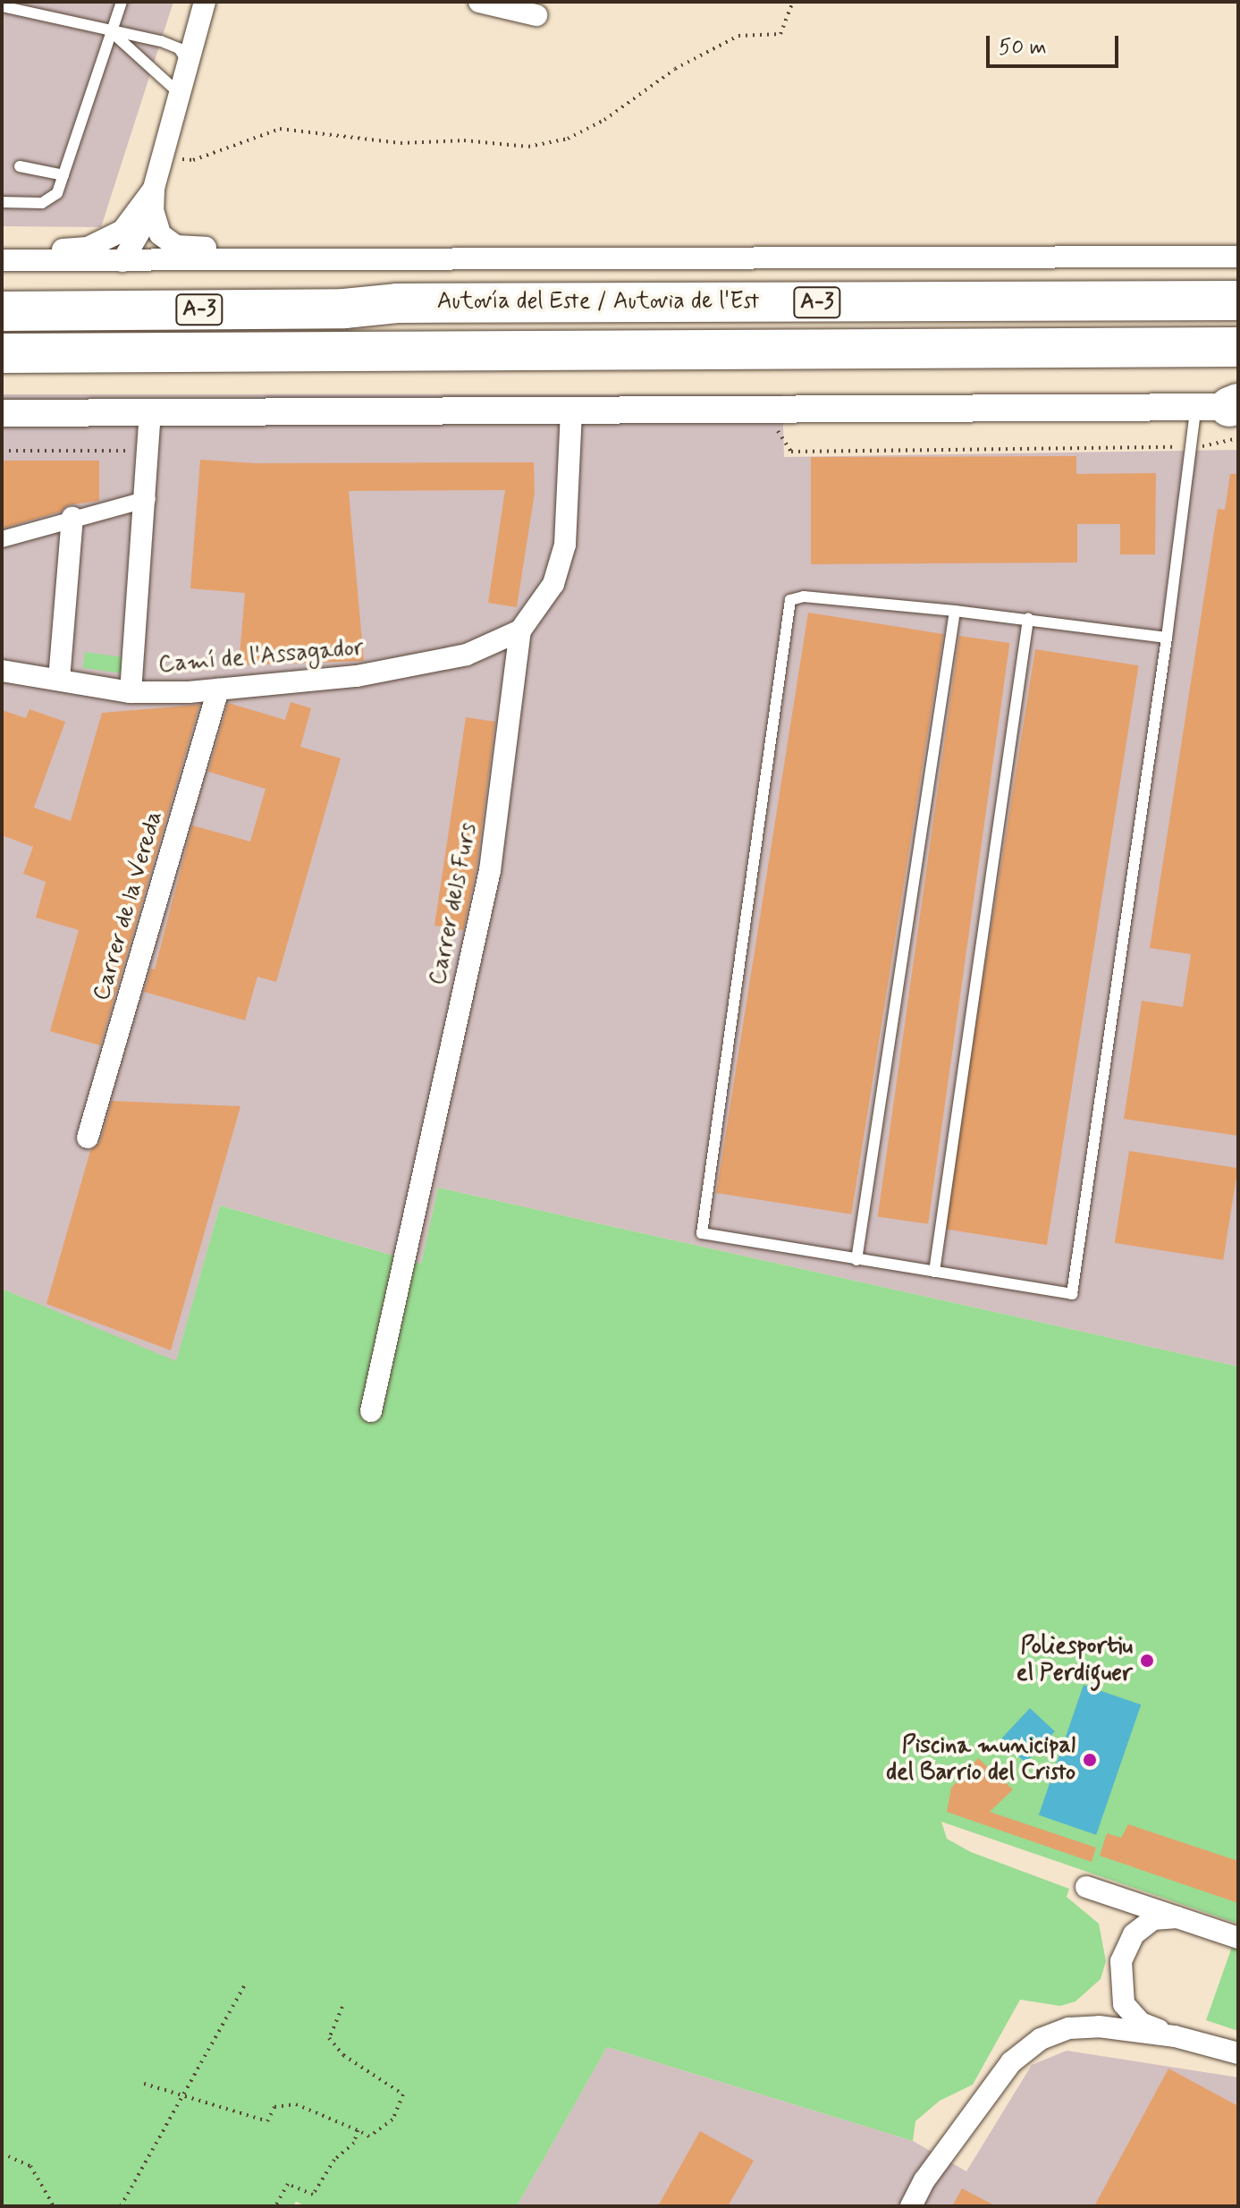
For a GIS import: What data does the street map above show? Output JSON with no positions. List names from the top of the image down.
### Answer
{
  "streets": {
    "highway": ["Autovía del Este / Autovia de l'Est", "A-3"],
    "street": ["Camí de l'Assagador", "Carrer dels Furs", "Carrer de la Vereda"]
  },
  "crossings": [
    ["Camí de l'Assagador", "Carrer dels Furs"],
    ["Camí de l'Assagador", "Carrer de la Vereda"]
  ],
  "places": ["Poliesportiu el Perdiguer", "Piscina municipal del Barrio del Cristo"],
  "scale_bar": "50 m"
}
